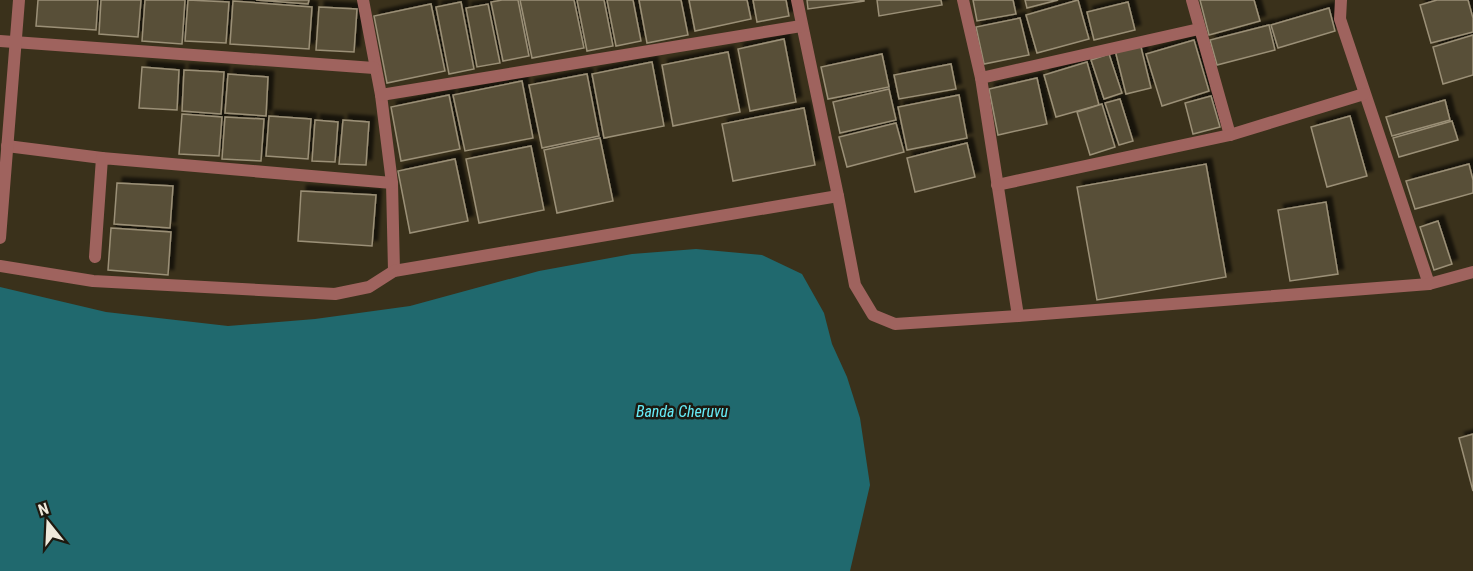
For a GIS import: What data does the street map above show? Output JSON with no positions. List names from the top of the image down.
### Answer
{
  "water": ["Banda Cheruvu"],
  "north": "top"
}
